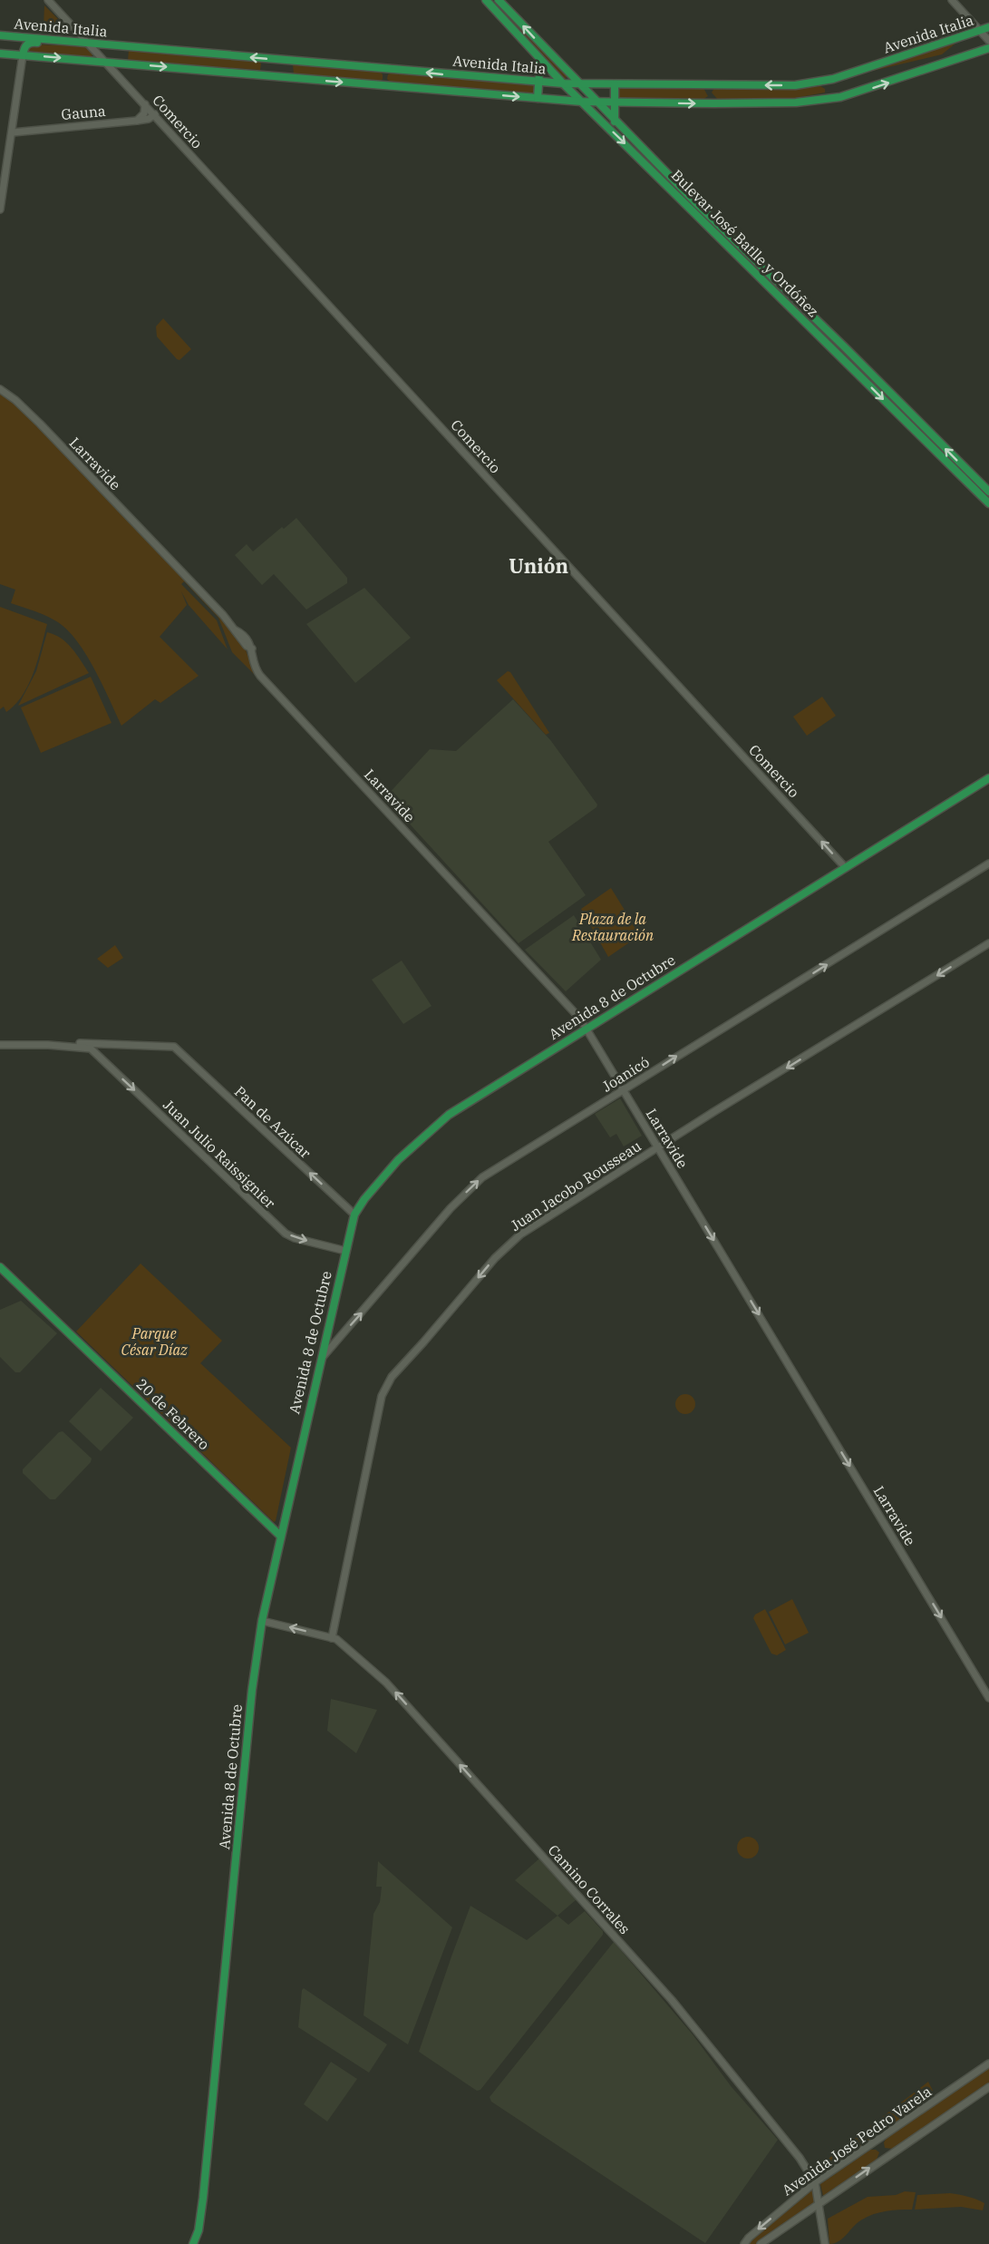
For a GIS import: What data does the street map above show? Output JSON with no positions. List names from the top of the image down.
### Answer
{
  "streets": {
    "main road": [
      "Avenida Italia",
      "Bulevar José Batlle y Ordóñez",
      "Avenida 8 de Octubre",
      "20 de Febrero"
    ],
    "street": [
      "Gauna",
      "Comercio",
      "Larravide",
      "Joanicó",
      "Pan de Azúcar",
      "Juan Julio Raissignier",
      "Juan Jacobo Rousseau",
      "Camino Corrales",
      "Avenida José Pedro Varela"
    ]
  },
  "crossings": [
    ["Avenida Italia", "Comercio"],
    ["Avenida Italia", "Bulevar José Batlle y Ordóñez"],
    ["Gauna", "Comercio"],
    ["Comercio", "Avenida 8 de Octubre"],
    ["Larravide", "Avenida 8 de Octubre"],
    ["Larravide", "Joanicó"],
    ["Larravide", "Juan Jacobo Rousseau"],
    ["Avenida 8 de Octubre", "Joanicó"],
    ["Avenida 8 de Octubre", "Pan de Azúcar"],
    ["Avenida 8 de Octubre", "Juan Julio Raissignier"],
    ["Avenida 8 de Octubre", "20 de Febrero"],
    ["Avenida 8 de Octubre", "Camino Corrales"],
    ["Pan de Azúcar", "Juan Julio Raissignier"],
    ["Juan Jacobo Rousseau", "Camino Corrales"],
    ["Camino Corrales", "Avenida José Pedro Varela"]
  ],
  "one_way": [
    "Comercio",
    "Larravide",
    "Joanicó",
    "Pan de Azúcar",
    "Juan Julio Raissignier",
    "Juan Jacobo Rousseau",
    "Camino Corrales"
  ],
  "districts": ["Unión"],
  "parks": ["Plaza de la Restauración", "Parque César Díaz"]
}
